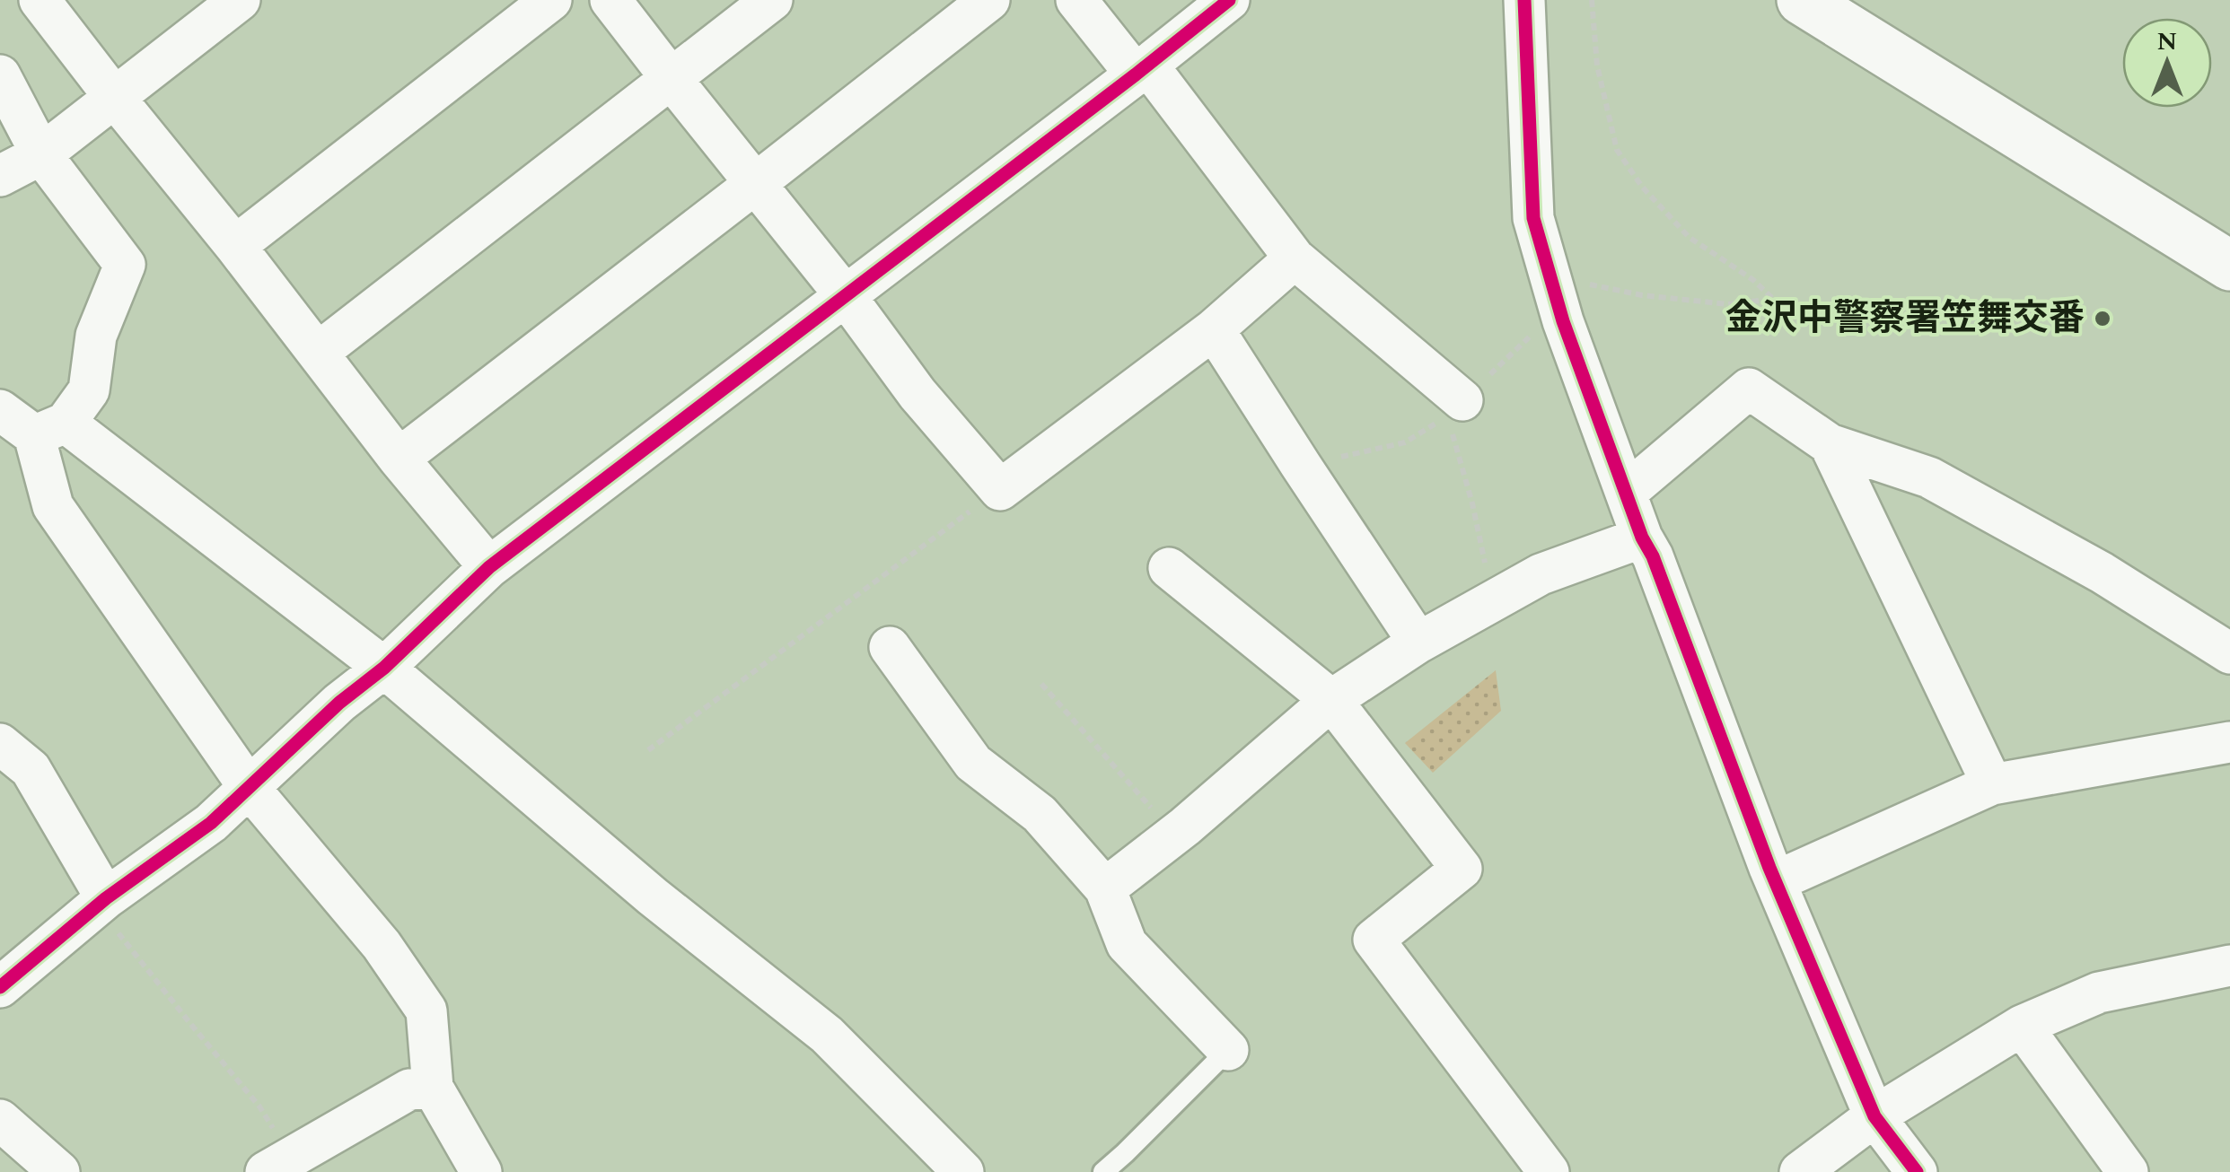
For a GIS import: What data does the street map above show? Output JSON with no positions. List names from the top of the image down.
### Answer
{
  "places": ["金沢中警察署笠舞交番"],
  "north": "top"
}
